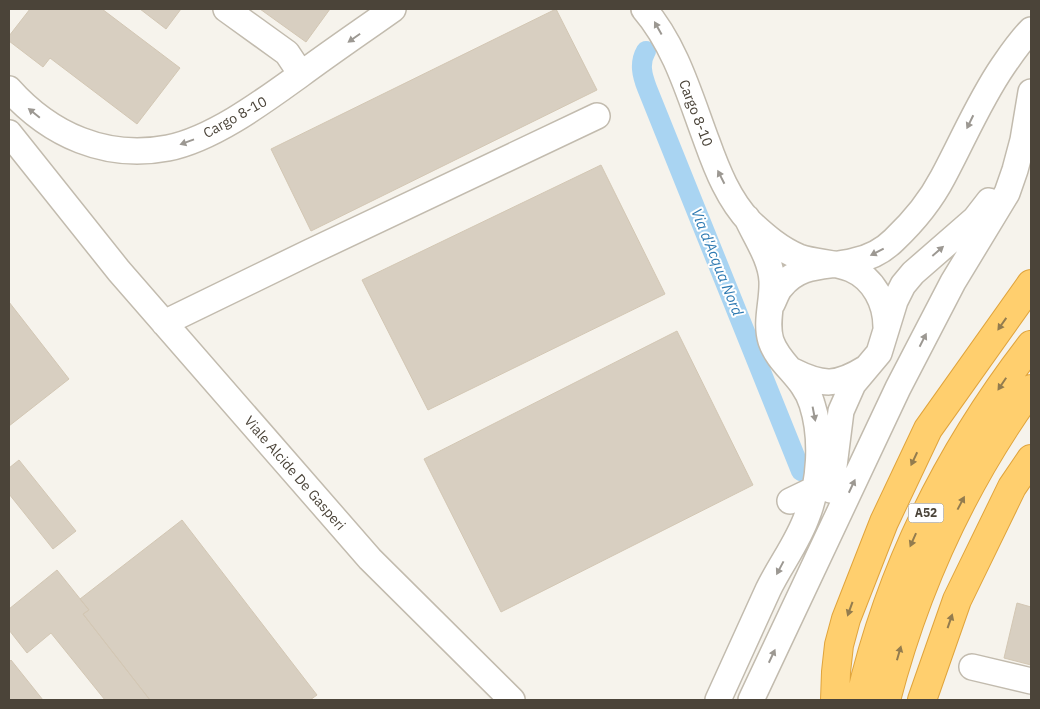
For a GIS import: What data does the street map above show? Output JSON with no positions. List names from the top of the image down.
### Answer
{
  "streets": {
    "highway": ["A52"],
    "street": ["Cargo 8-10", "Viale Alcide De Gasperi"]
  },
  "water": ["Via d'Acqua Nord"]
}
